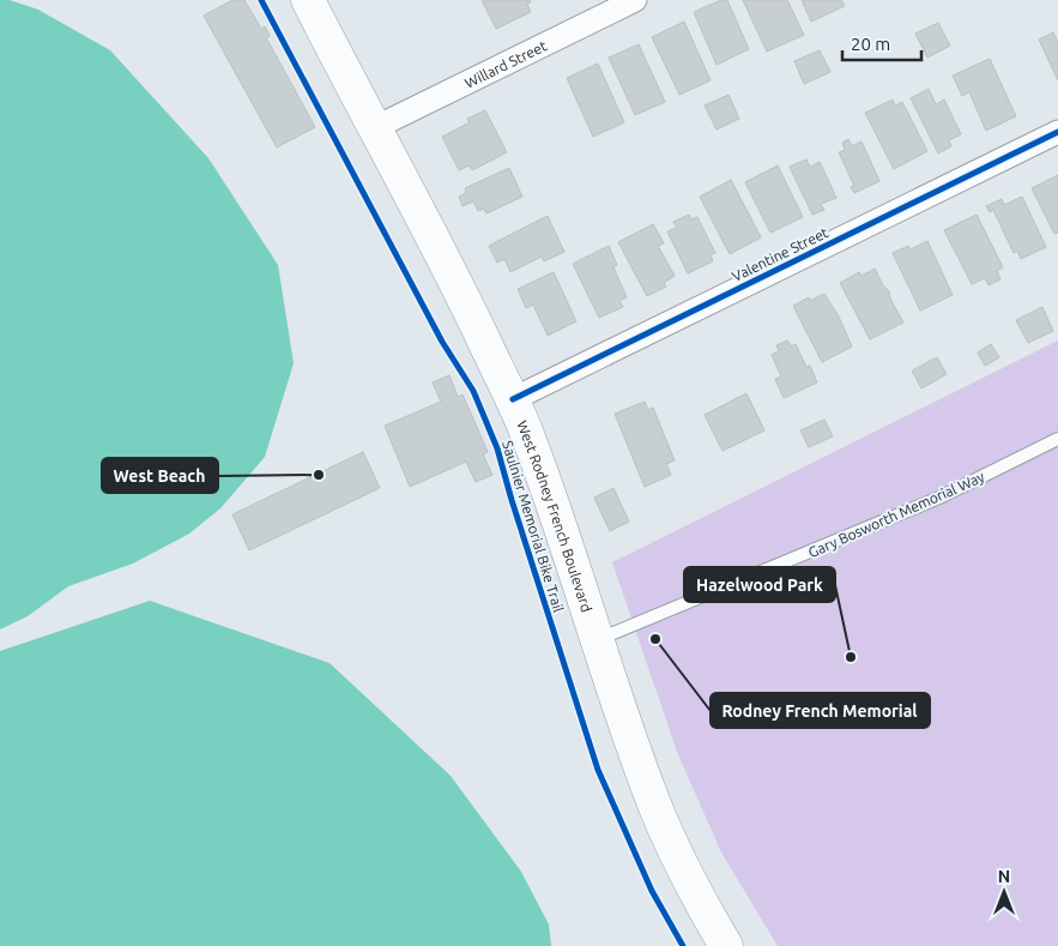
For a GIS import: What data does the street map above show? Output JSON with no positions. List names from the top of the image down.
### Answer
{
  "streets": {
    "main road": ["West Rodney French Boulevard"],
    "street": ["Willard Street", "Valentine Street"],
    "lane": ["Gary Bosworth Memorial Way"],
    "cycle path": ["Saulnier Memorial Bike Trail"]
  },
  "crossings": [
    ["Willard Street", "West Rodney French Boulevard"],
    ["Valentine Street", "West Rodney French Boulevard"],
    ["Gary Bosworth Memorial Way", "West Rodney French Boulevard"]
  ],
  "places": ["West Beach", "Rodney French Memorial", "Hazelwood Park"],
  "scale_bar": "20 m",
  "north": "top"
}
